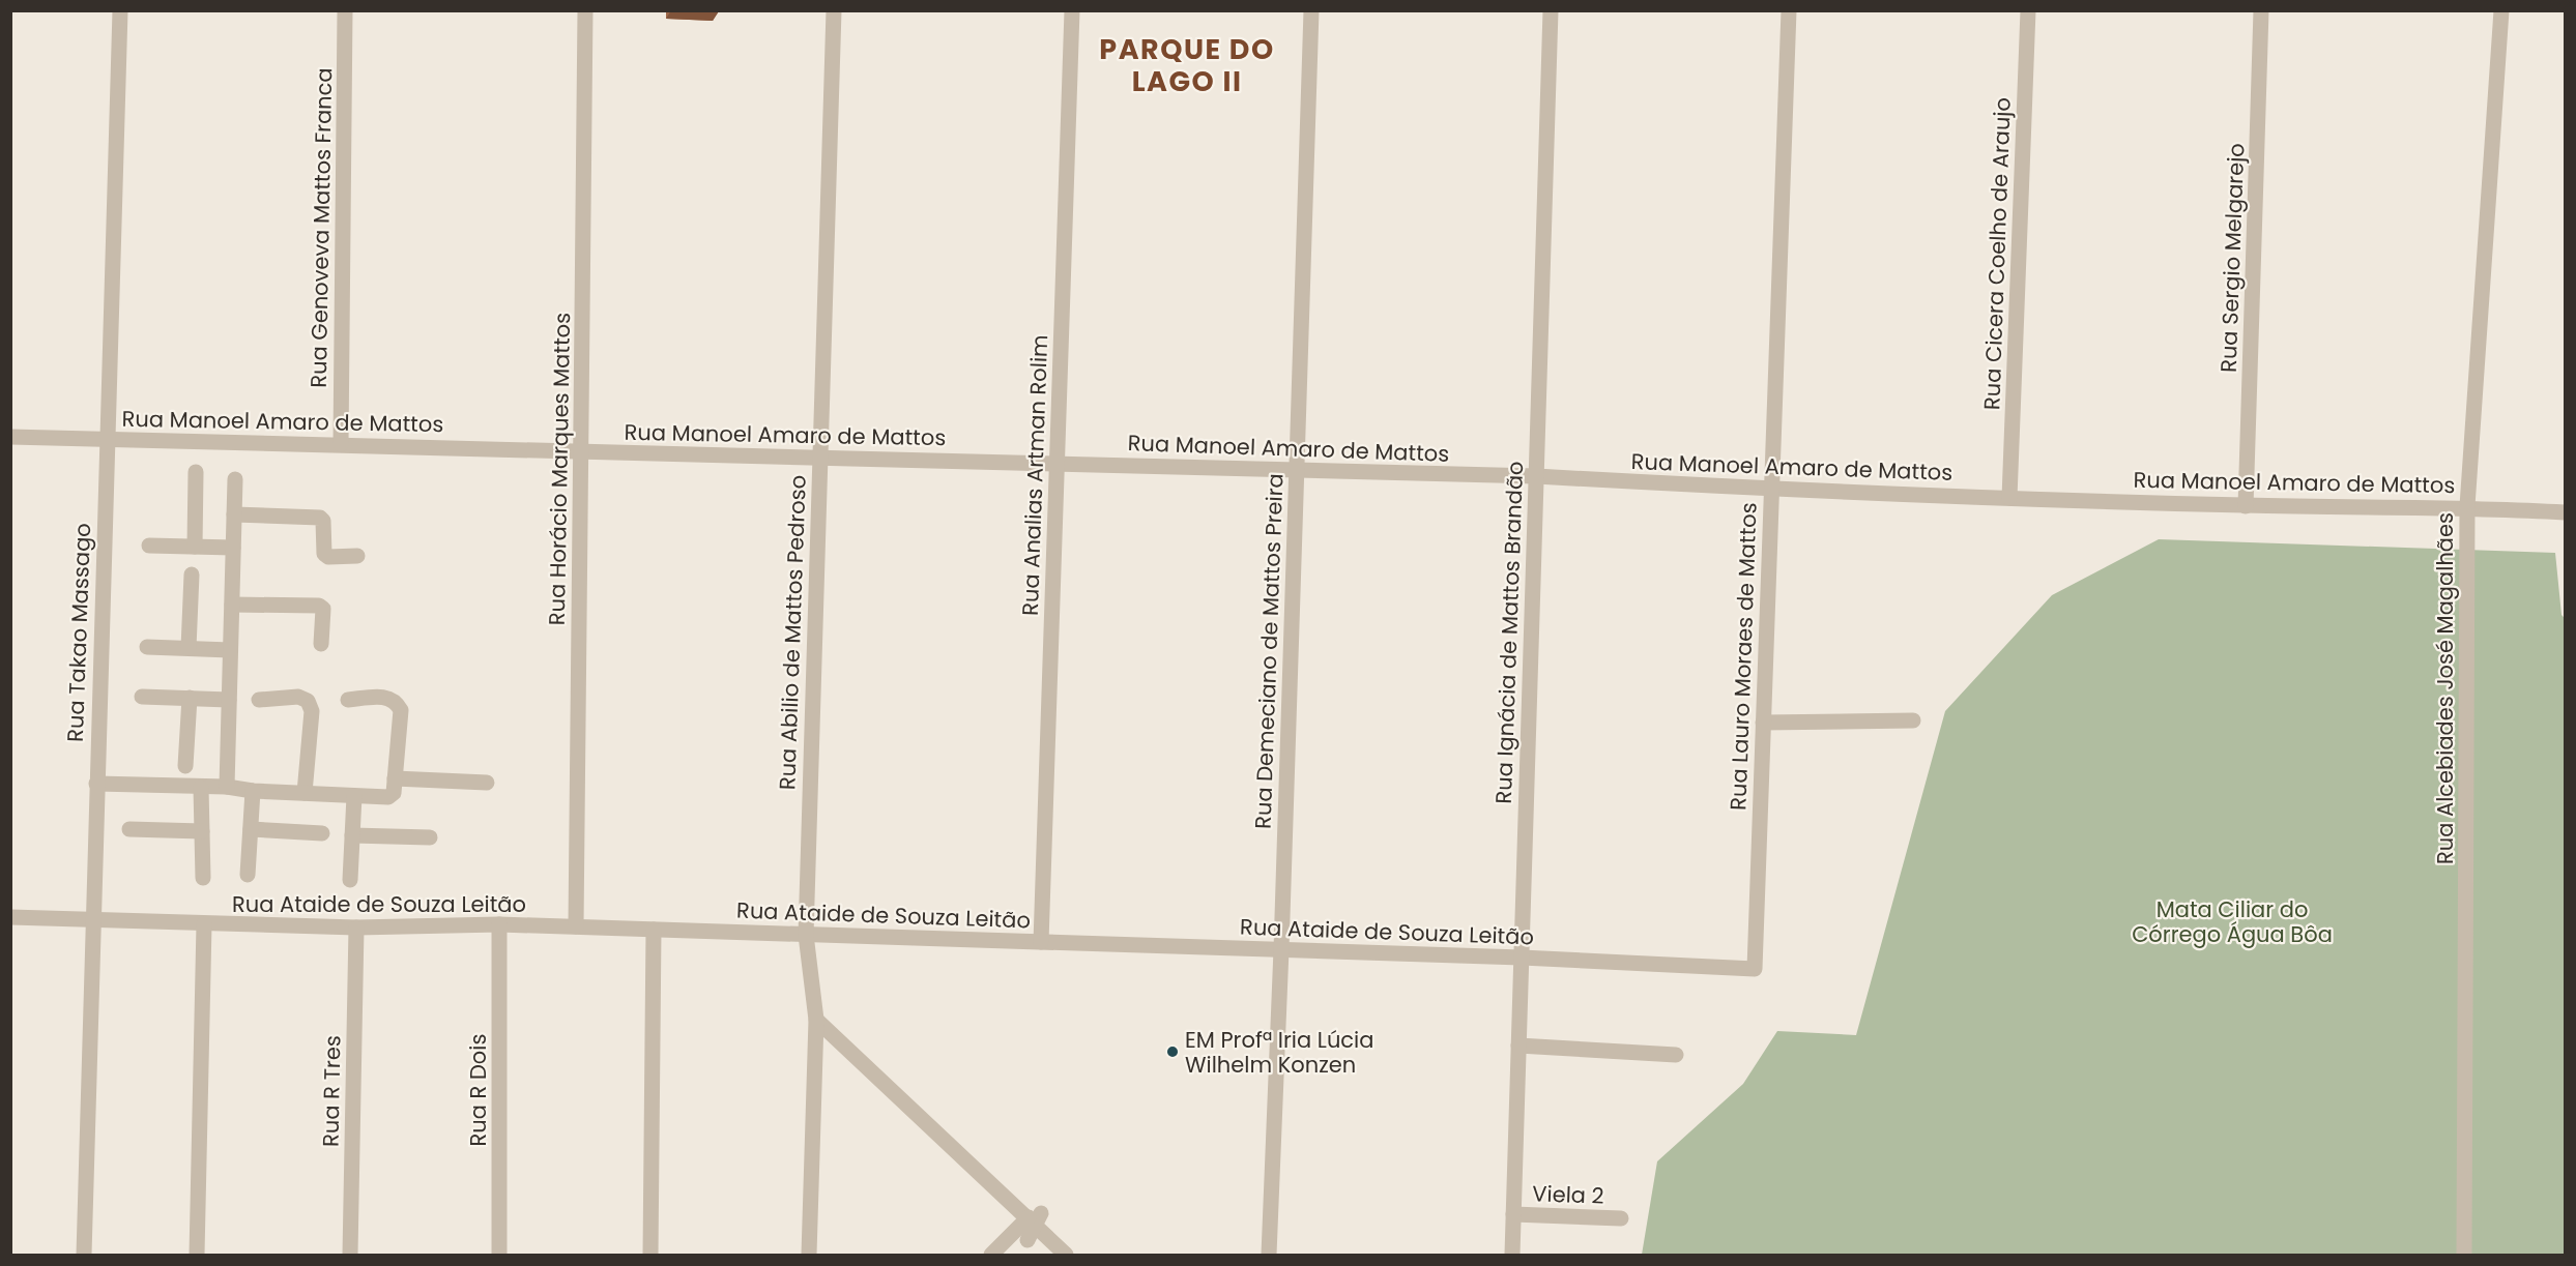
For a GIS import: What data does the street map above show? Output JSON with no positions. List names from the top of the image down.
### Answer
{
  "streets": {
    "street": [
      "Rua Genoveva Mattos Franca",
      "Rua Cicera Coelho de Araujo",
      "Rua Sergio Melgarejo",
      "Rua Manoel Amaro de Mattos",
      "Rua Horácio Marques Mattos",
      "Rua Analias Artman Rolim",
      "Rua Takao Massago",
      "Rua Abilio de Mattos Pedroso",
      "Rua Ignácia de Mattos Brandão",
      "Rua Demeciano de Mattos Preira",
      "Rua Lauro Moraes de Mattos",
      "Rua Alcebiades José Magalhães",
      "Rua Ataide de Souza Leitão",
      "Rua R Dois",
      "Rua R Tres",
      "Viela 2"
    ]
  },
  "crossings": [
    ["Rua Genoveva Mattos Franca", "Rua Manoel Amaro de Mattos"],
    ["Rua Cicera Coelho de Araujo", "Rua Manoel Amaro de Mattos"],
    ["Rua Sergio Melgarejo", "Rua Manoel Amaro de Mattos"],
    ["Rua Manoel Amaro de Mattos", "Rua Horácio Marques Mattos"],
    ["Rua Manoel Amaro de Mattos", "Rua Analias Artman Rolim"],
    ["Rua Manoel Amaro de Mattos", "Rua Takao Massago"],
    ["Rua Manoel Amaro de Mattos", "Rua Abilio de Mattos Pedroso"],
    ["Rua Manoel Amaro de Mattos", "Rua Ignácia de Mattos Brandão"],
    ["Rua Manoel Amaro de Mattos", "Rua Demeciano de Mattos Preira"],
    ["Rua Manoel Amaro de Mattos", "Rua Lauro Moraes de Mattos"],
    ["Rua Manoel Amaro de Mattos", "Rua Alcebiades José Magalhães"],
    ["Rua Horácio Marques Mattos", "Rua Ataide de Souza Leitão"],
    ["Rua Analias Artman Rolim", "Rua Ataide de Souza Leitão"],
    ["Rua Takao Massago", "Rua Ataide de Souza Leitão"],
    ["Rua Abilio de Mattos Pedroso", "Rua Ataide de Souza Leitão"],
    ["Rua Ignácia de Mattos Brandão", "Rua Ataide de Souza Leitão"],
    ["Rua Ignácia de Mattos Brandão", "Viela 2"],
    ["Rua Demeciano de Mattos Preira", "Rua Ataide de Souza Leitão"],
    ["Rua Lauro Moraes de Mattos", "Rua Ataide de Souza Leitão"],
    ["Rua Ataide de Souza Leitão", "Rua R Dois"],
    ["Rua Ataide de Souza Leitão", "Rua R Tres"]
  ],
  "districts": ["PARQUE DO LAGO II"],
  "parks": ["Mata Ciliar do Córrego Água Bôa"],
  "places": ["EM Profª Iria Lúcia Wilhelm Konzen"]
}
